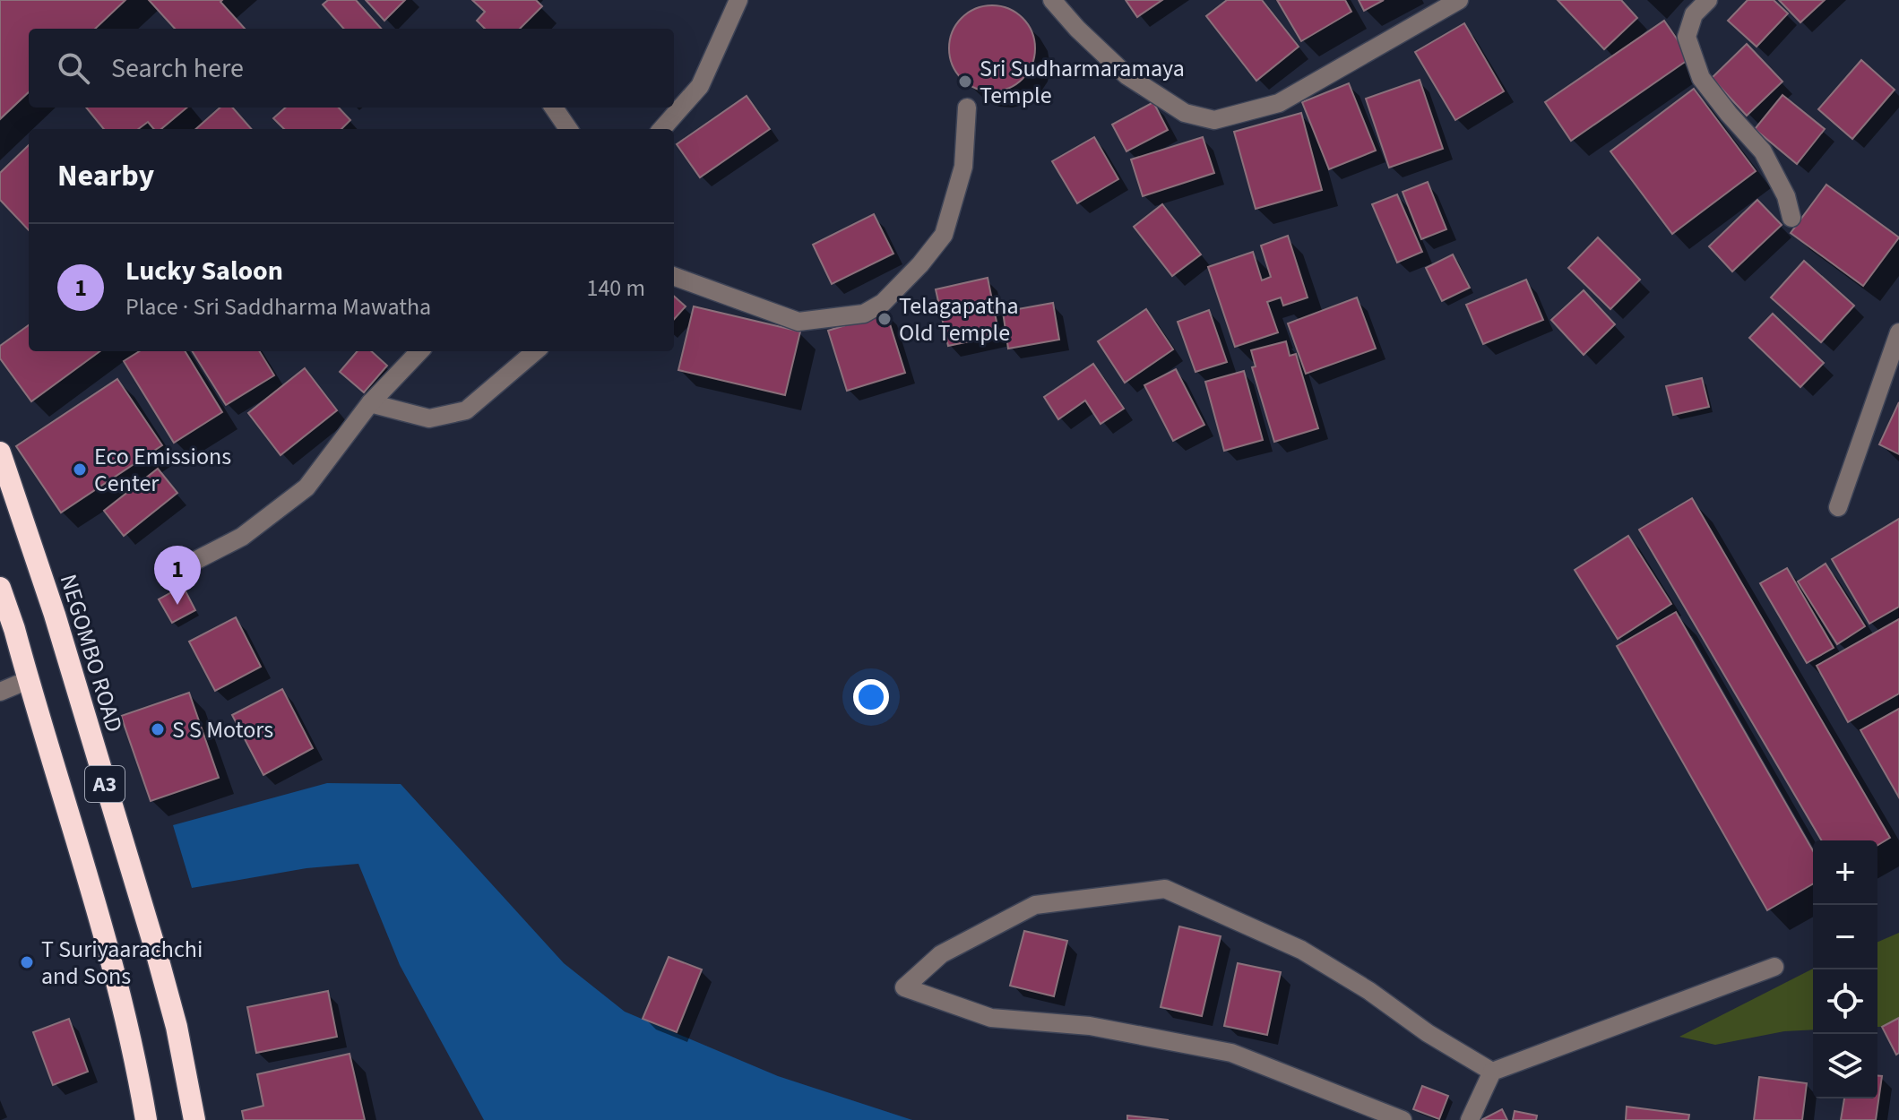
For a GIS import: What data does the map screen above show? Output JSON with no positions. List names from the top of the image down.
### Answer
{
  "streets": {
    "highway": ["NEGOMBO ROAD", "A3"]
  },
  "places": [
    "Sri Sudharmaramaya Temple",
    "Telagapatha Old Temple",
    "Eco Emissions Center",
    "S S Motors",
    "T Suriyaarachchi and Sons"
  ],
  "page": {
    "search": "Search here",
    "heading": "Nearby",
    "list": [
      {
        "mark": "1",
        "name": "Lucky Saloon",
        "note": "Place · Sri Saddharma Mawatha",
        "value": "140 m"
      }
    ],
    "pins": "1",
    "map_buttons": ["+", "−"]
  }
}
